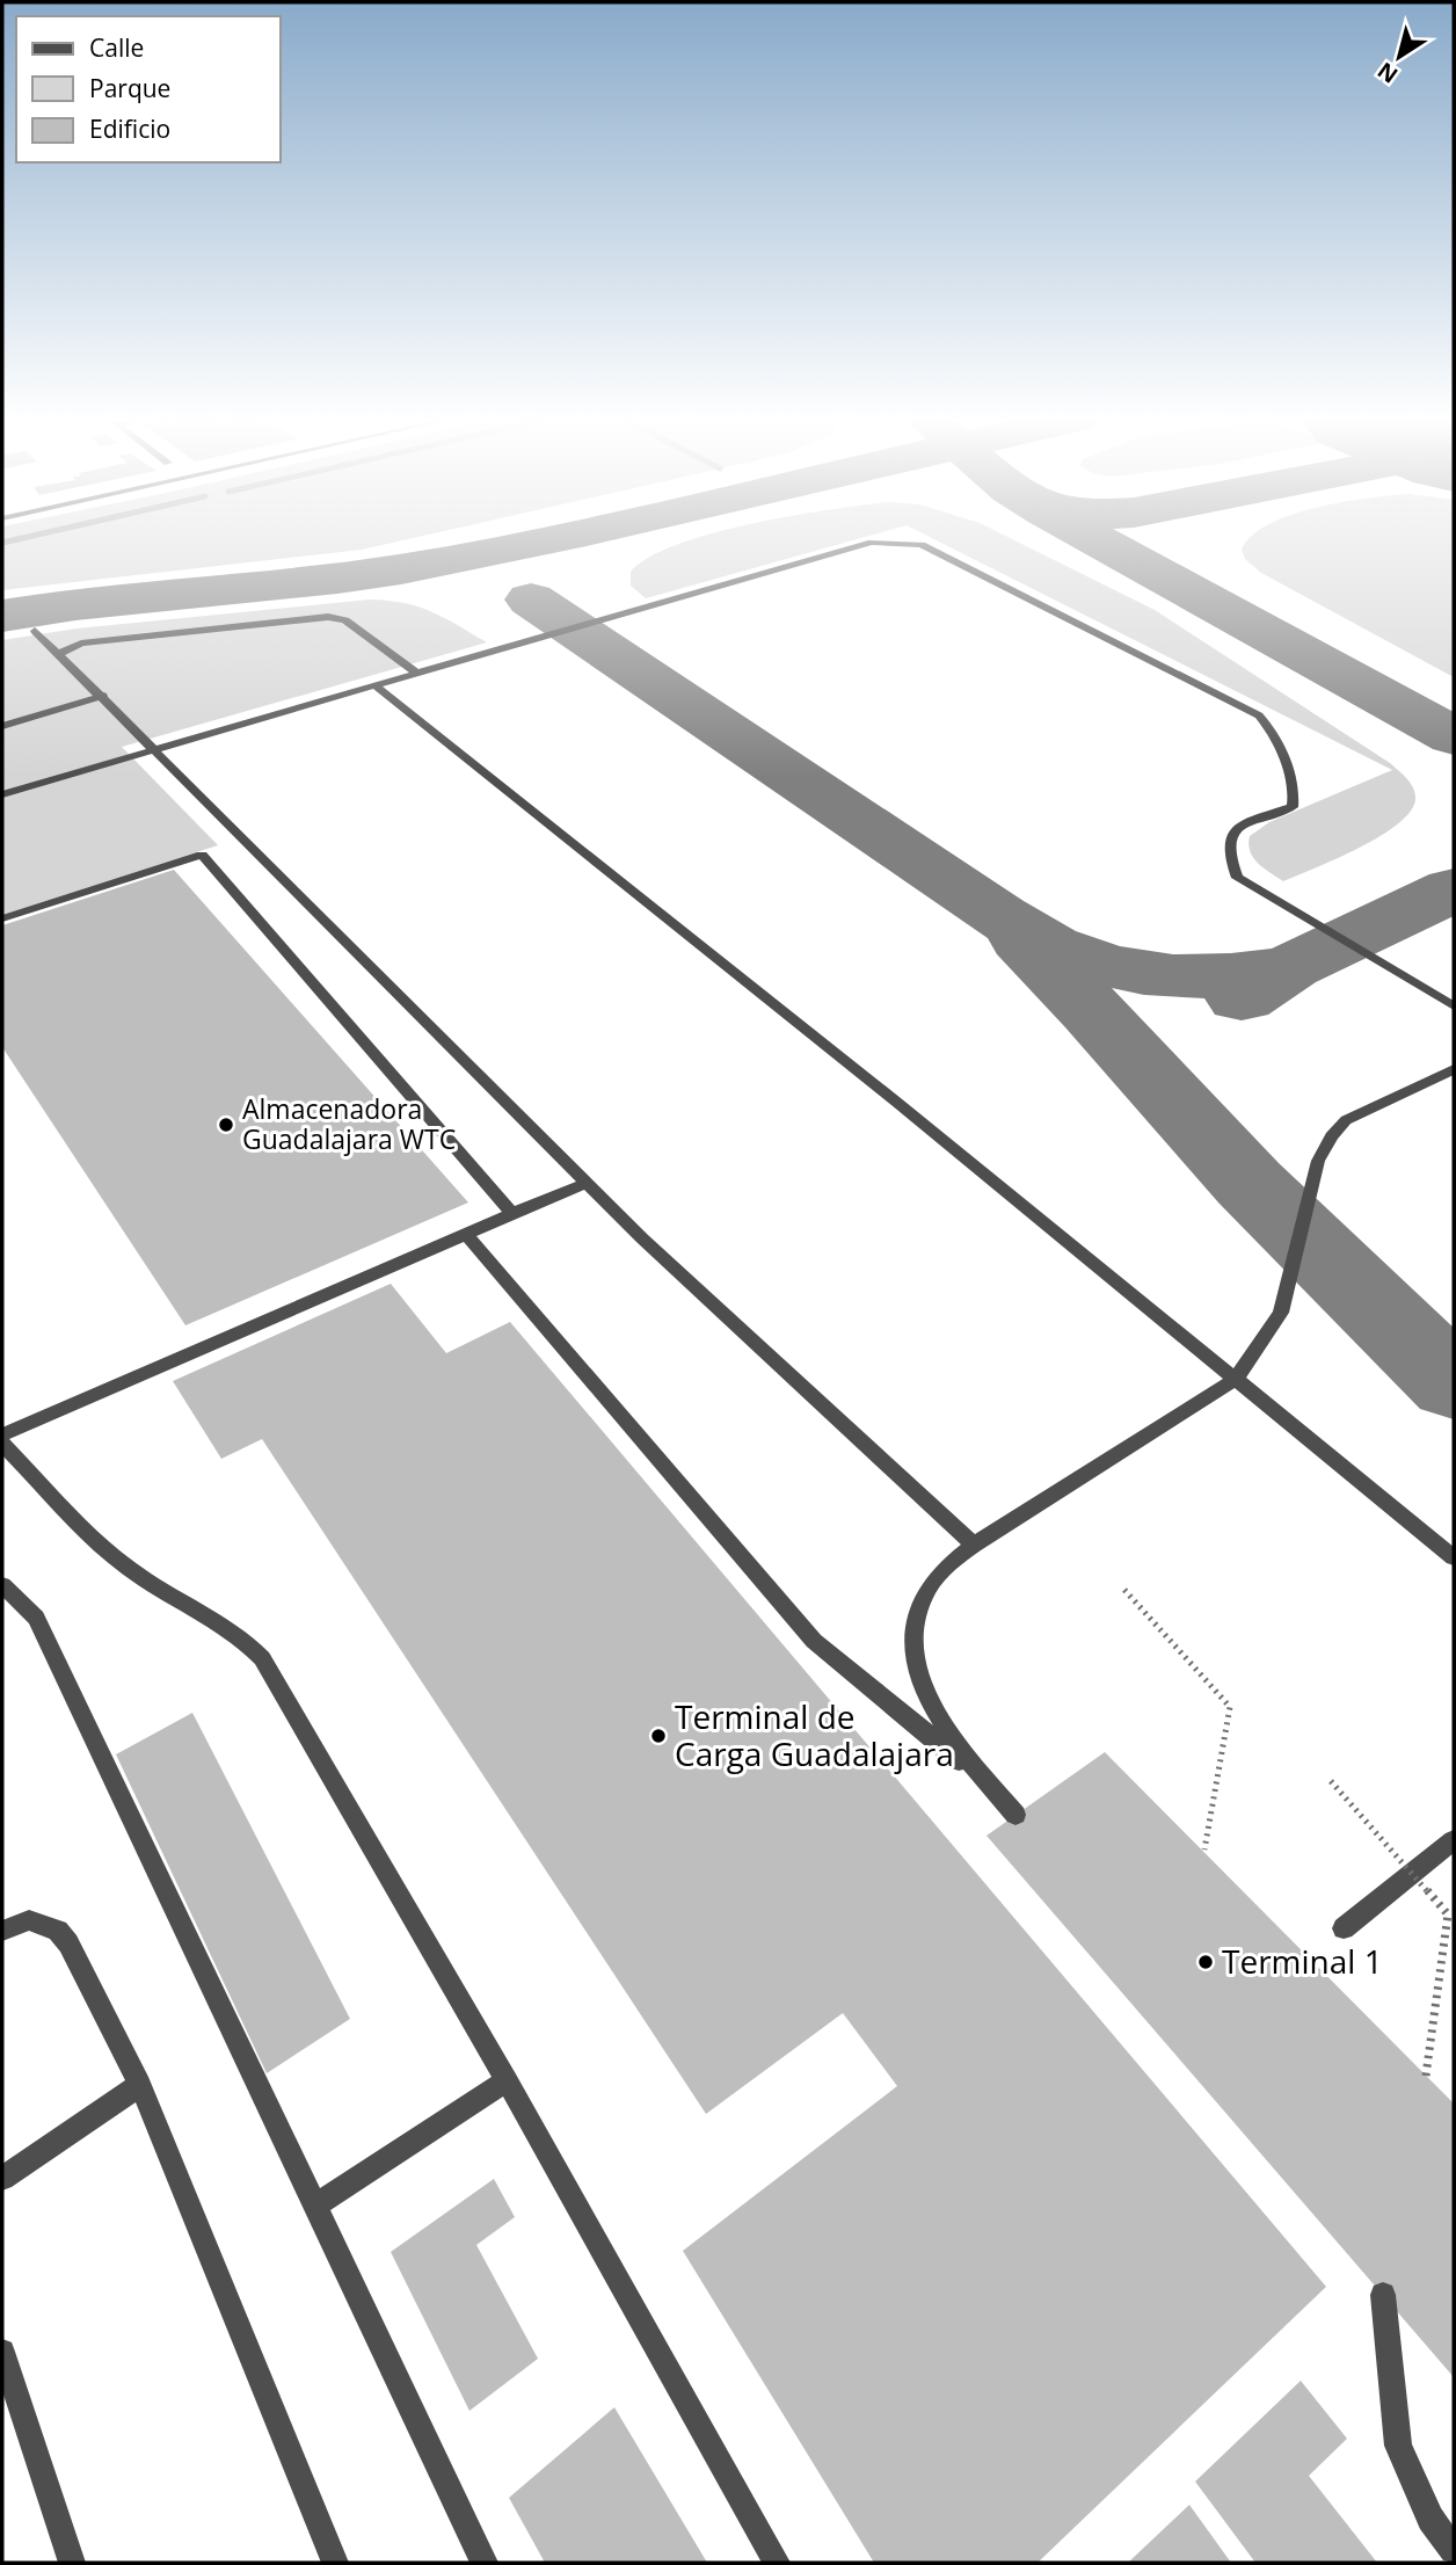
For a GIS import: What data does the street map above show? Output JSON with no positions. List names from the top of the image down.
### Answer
{
  "places": ["Almacenadora Guadalajara WTC", "Terminal de Carga Guadalajara", "Terminal 1"],
  "legend": ["Calle", "Parque", "Edificio"],
  "north": "bottom left"
}
